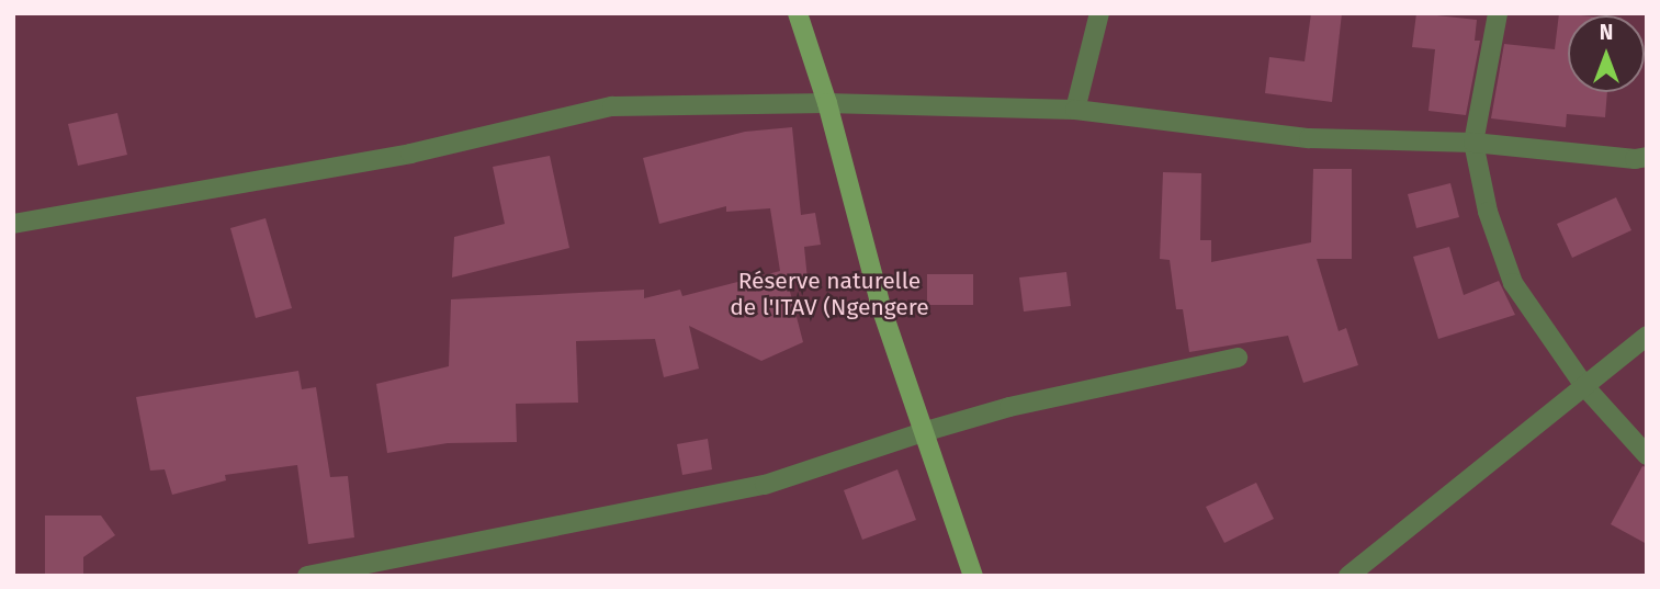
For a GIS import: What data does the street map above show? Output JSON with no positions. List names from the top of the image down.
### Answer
{
  "parks": ["Réserve naturelle de l'ITAV (Ngengere"],
  "north": "top"
}
